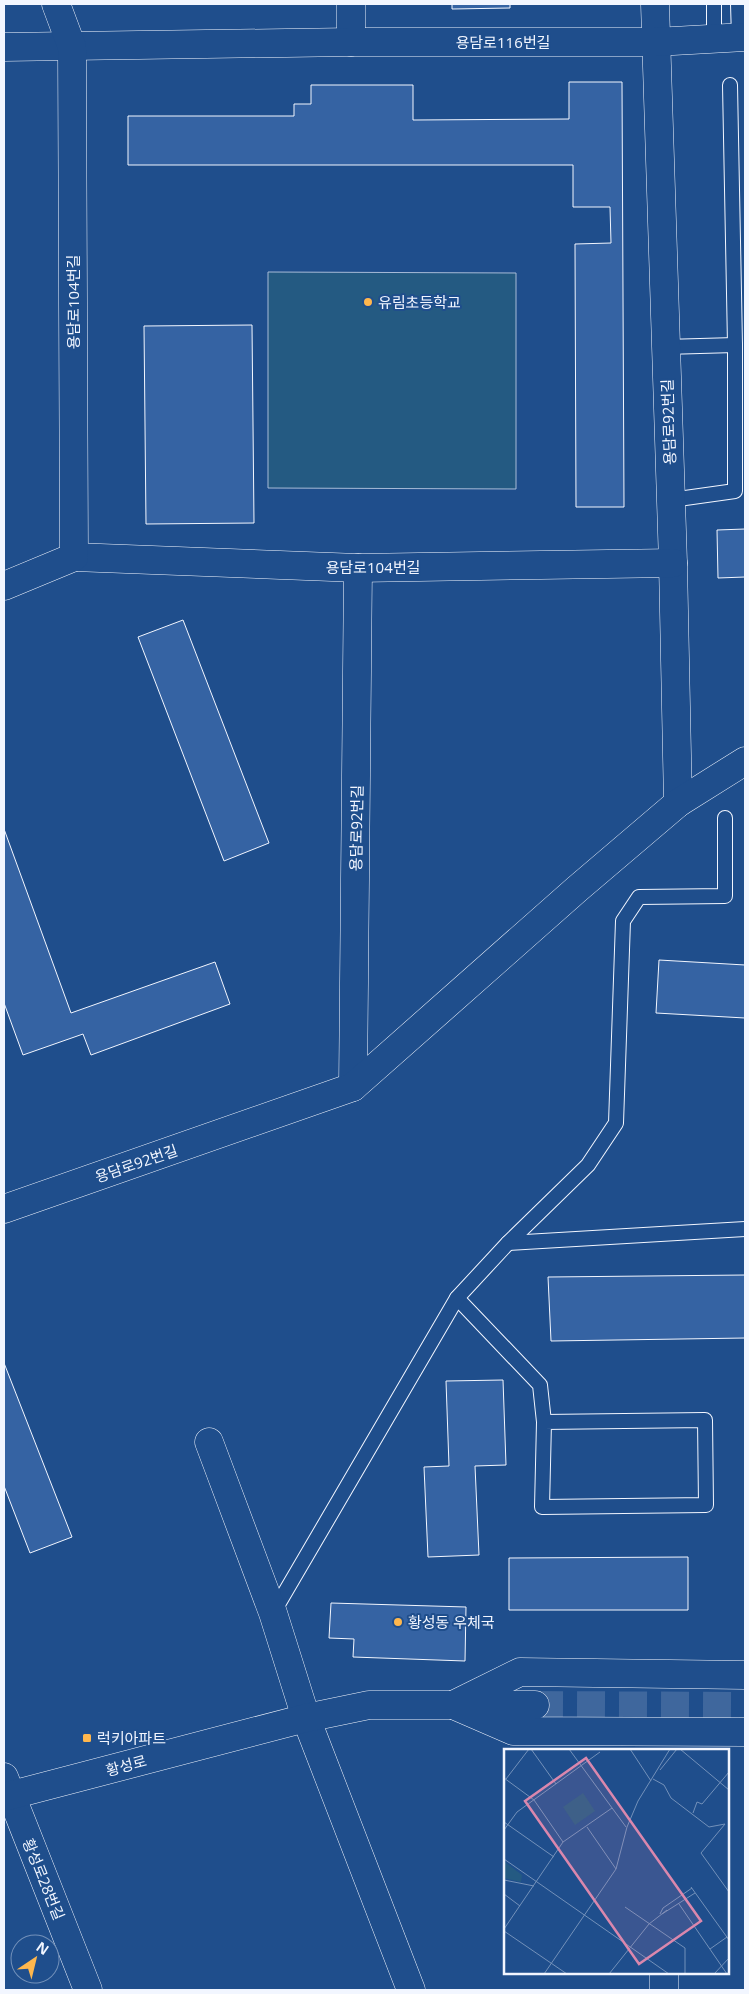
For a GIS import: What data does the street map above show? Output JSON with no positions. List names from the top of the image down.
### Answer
{
  "streets": {
    "street": [
      "용담로116번길",
      "용담로104번길",
      "용담로92번길",
      "황성로",
      "황성로28번길"
    ]
  },
  "crossings": [
    ["용담로116번길", "용담로104번길"],
    ["용담로116번길", "용담로92번길"],
    ["용담로104번길", "용담로92번길"],
    ["황성로", "황성로28번길"]
  ],
  "places": {
    "other": ["유림초등학교", "황성동 우체국"],
    "transit": ["럭키아파트"]
  },
  "north": "top right"
}
